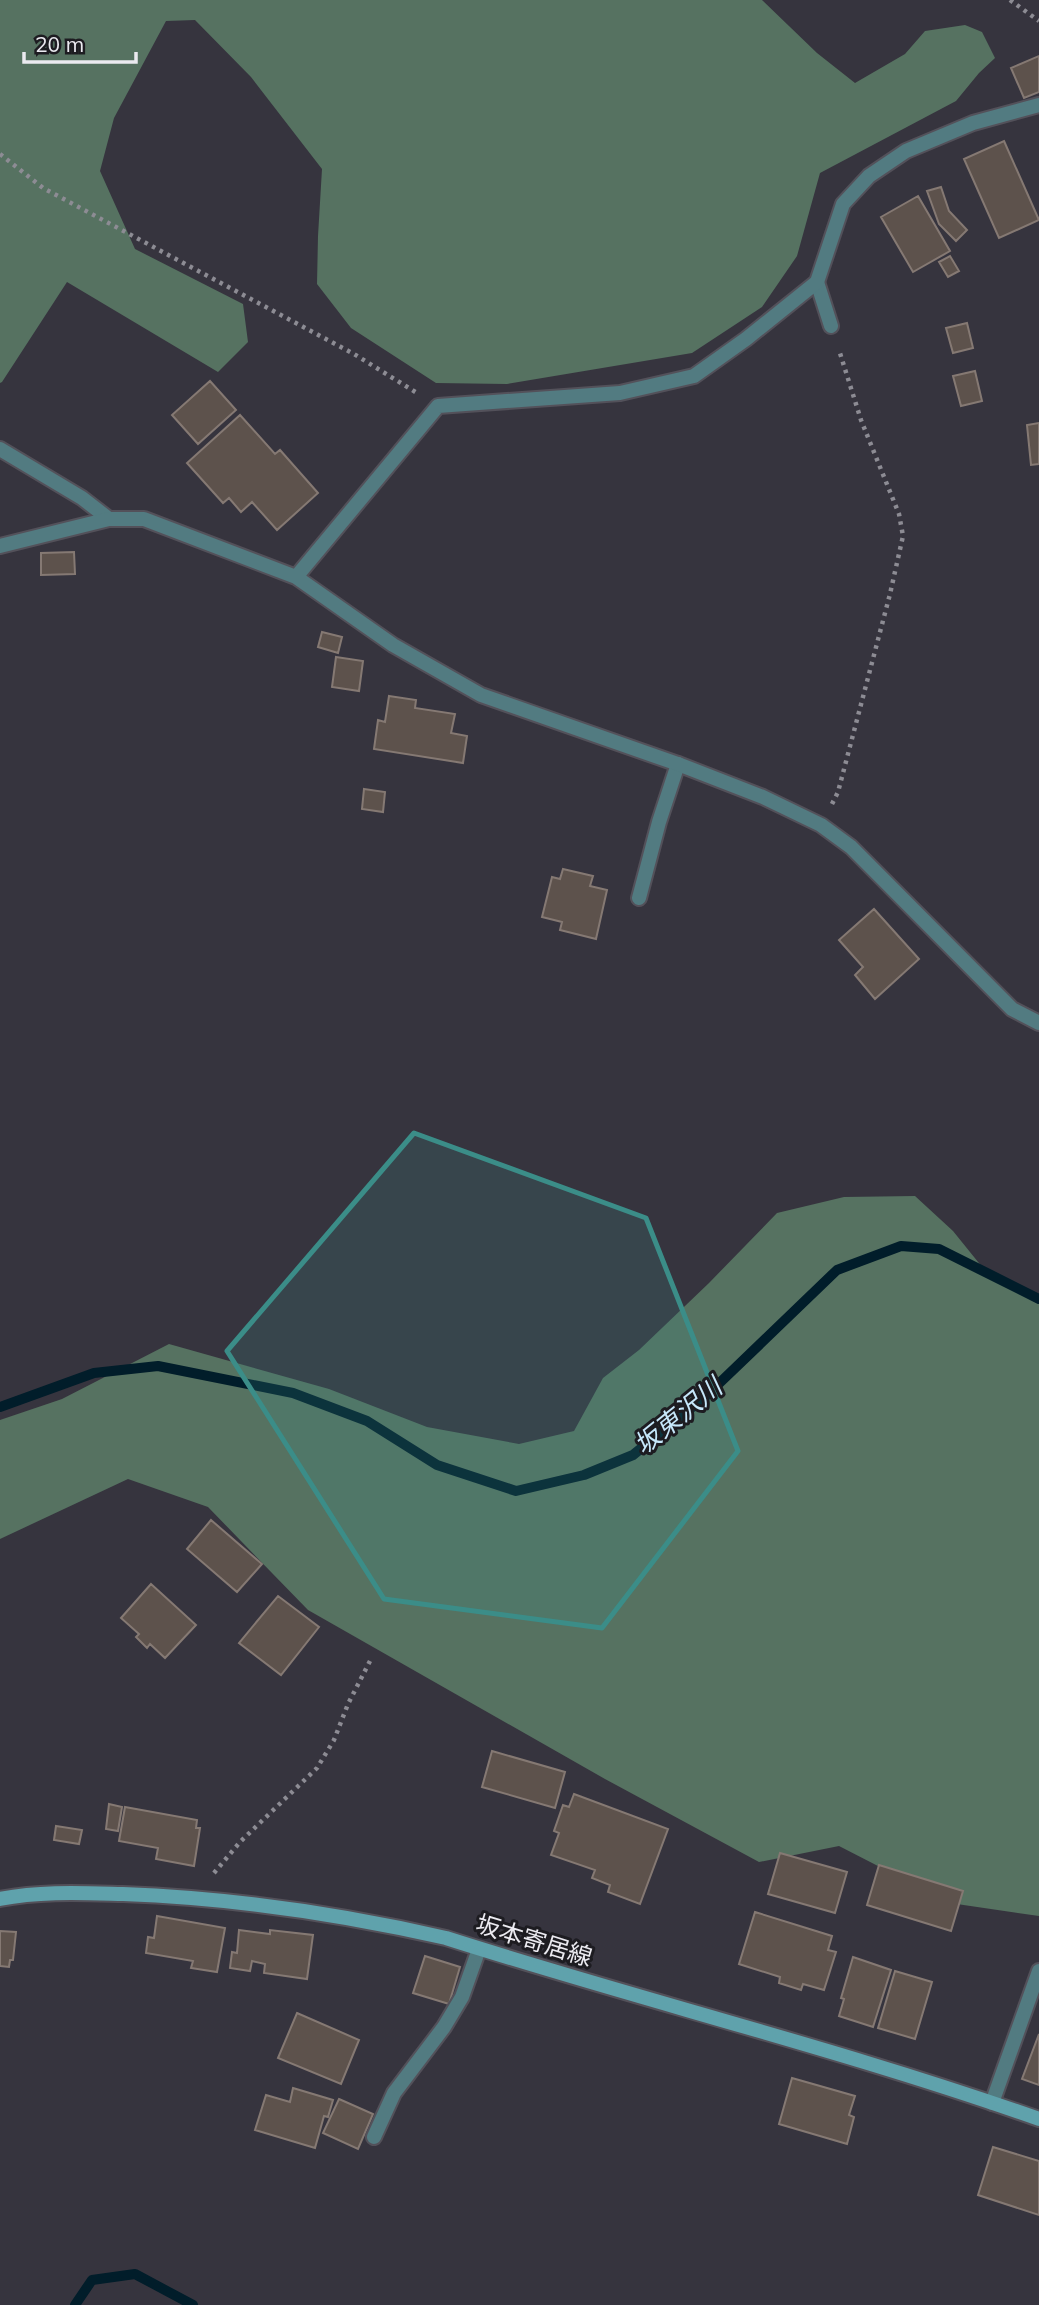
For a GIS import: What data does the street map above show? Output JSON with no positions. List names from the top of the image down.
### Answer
{
  "streets": {
    "main road": ["坂本寄居線"]
  },
  "water": ["坂東沢川"],
  "scale_bar": "20 m"
}
